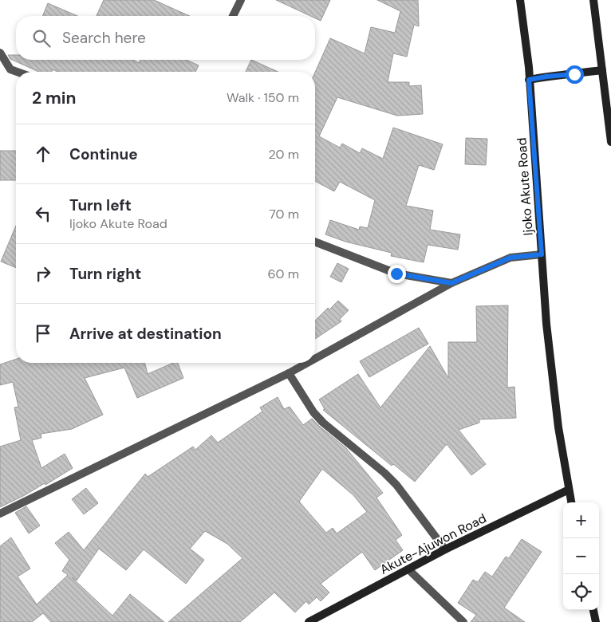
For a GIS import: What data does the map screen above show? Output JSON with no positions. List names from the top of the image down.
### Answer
{
  "streets": {
    "main road": ["Ijoko Akute Road", "Akute-Ajuwon Road"]
  },
  "crossings": [
    ["Ijoko Akute Road", "Akute-Ajuwon Road"]
  ],
  "page": {
    "search": "Search here",
    "heading": ["2 min", "Walk · 150 m"],
    "list": [
      ["Continue", "20 m"],
      ["Turn left", "Ijoko Akute Road", "70 m"],
      ["Turn right", "60 m"],
      "Arrive at destination"
    ],
    "map_buttons": ["+", "−"]
  }
}
